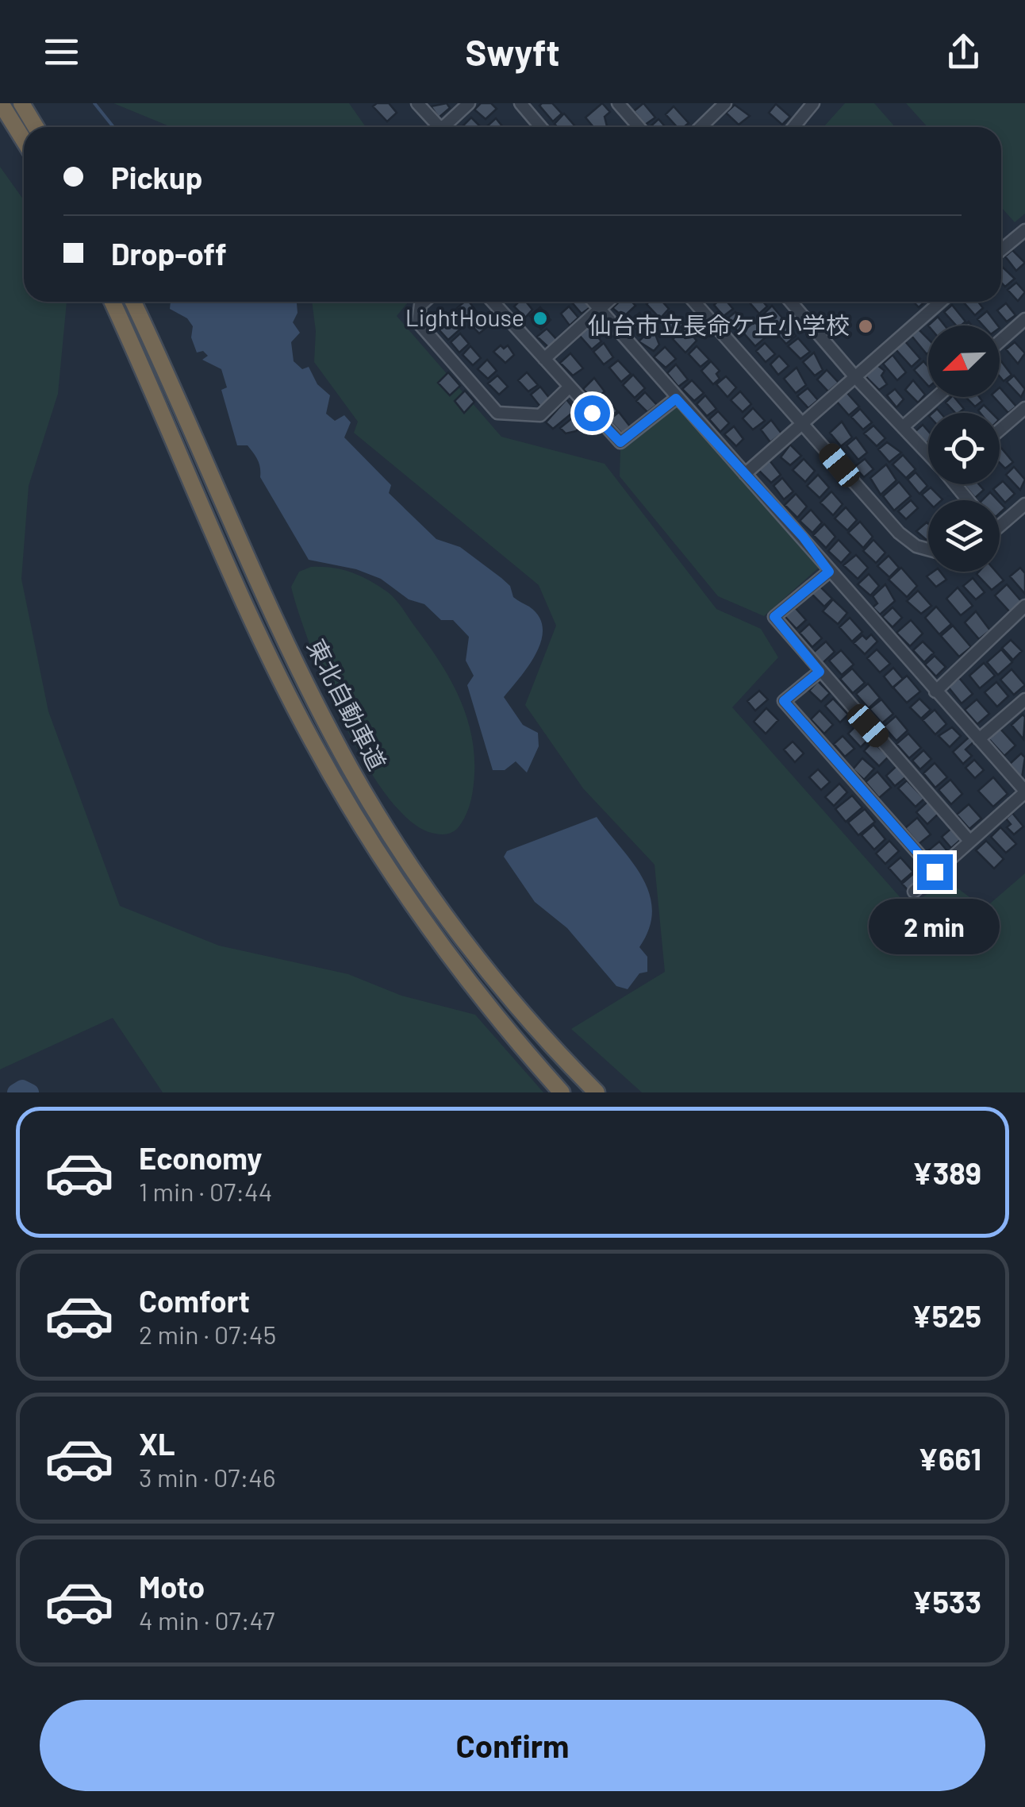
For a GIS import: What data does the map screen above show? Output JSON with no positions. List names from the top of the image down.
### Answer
{
  "streets": {
    "highway": ["東北自動車道"]
  },
  "places": ["LightHouse", "仙台市立長命ケ丘小学校"],
  "north": "bottom left",
  "page": {
    "header": "Swyft",
    "banner": ["Pickup", "Drop-off"],
    "bubble": "2 min",
    "list": [
      {
        "name": "Economy",
        "note": "1 min · 07:44",
        "value": "¥389"
      },
      {
        "name": "Comfort",
        "note": "2 min · 07:45",
        "value": "¥525"
      },
      {
        "name": "XL",
        "note": "3 min · 07:46",
        "value": "¥661"
      },
      {
        "name": "Moto",
        "note": "4 min · 07:47",
        "value": "¥533"
      }
    ],
    "buttons": "Confirm"
  }
}
